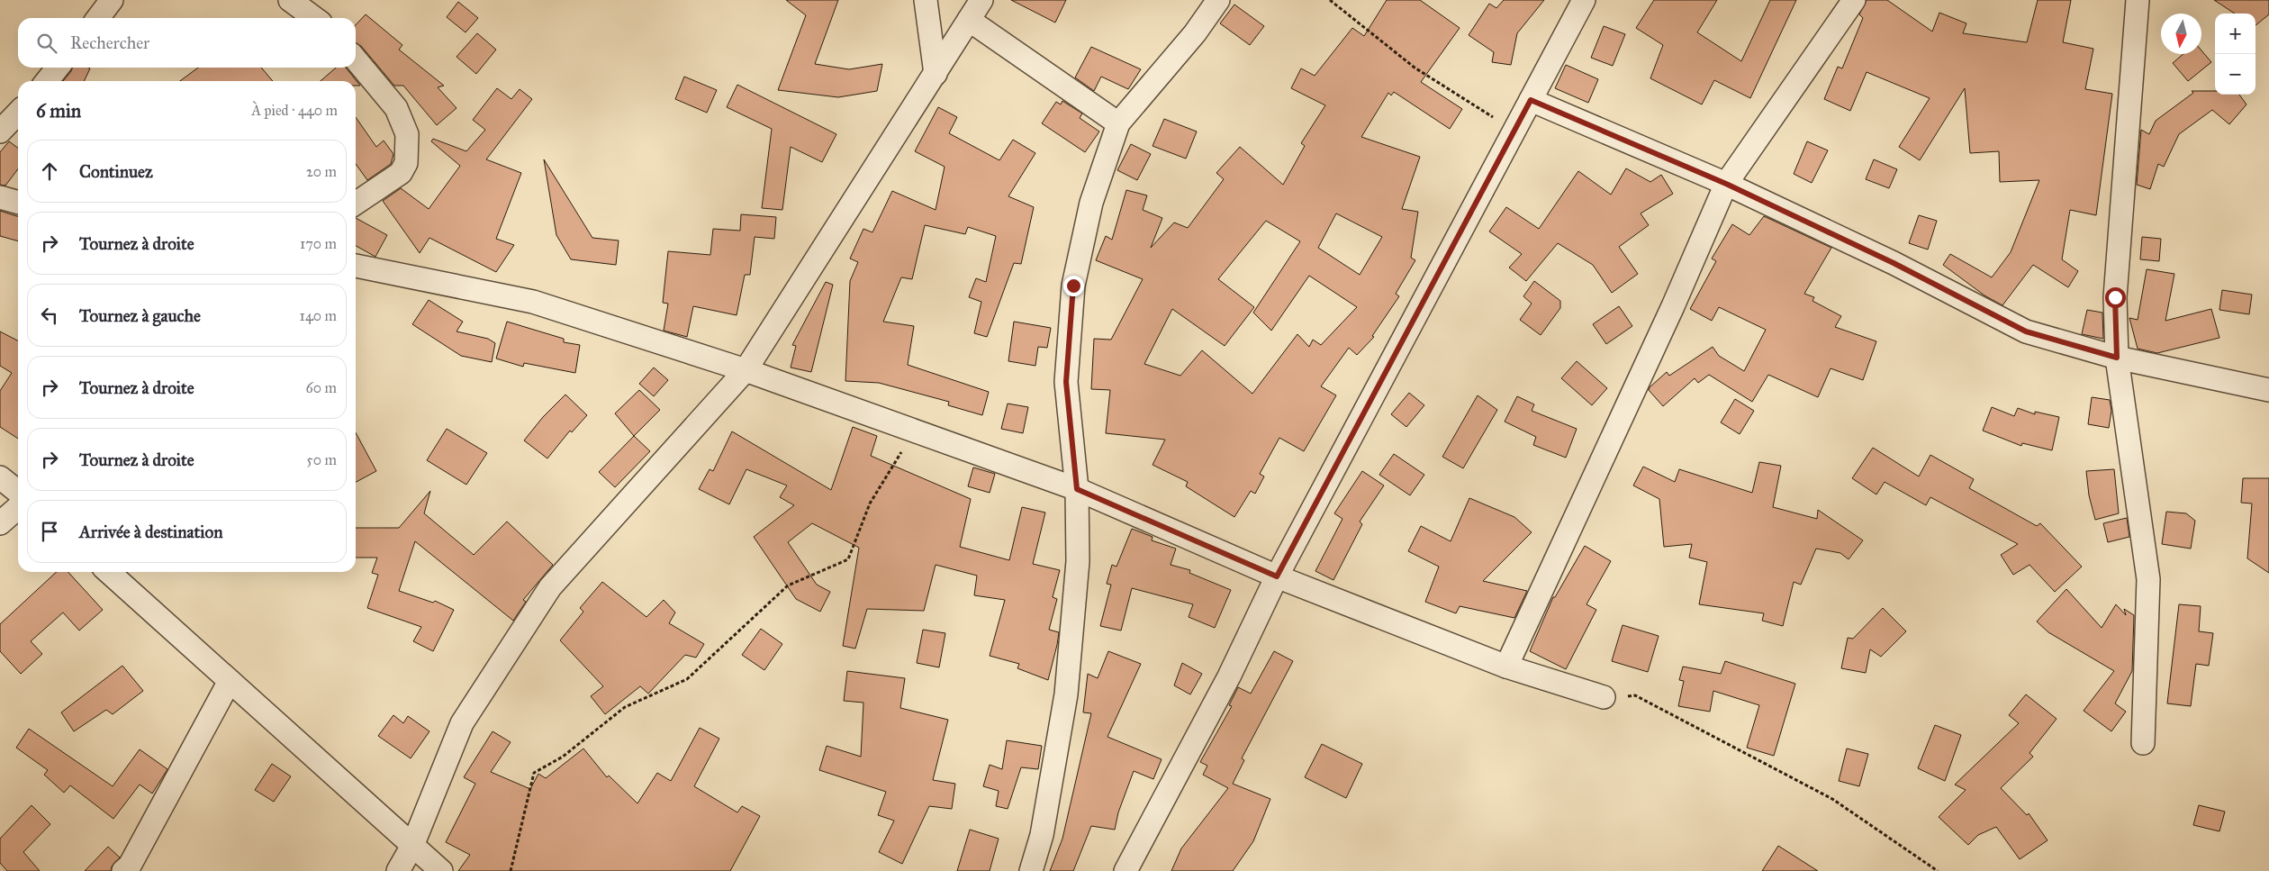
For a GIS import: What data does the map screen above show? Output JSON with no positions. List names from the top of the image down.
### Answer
{
  "north": "bottom",
  "page": {
    "map_buttons": ["+", "−"],
    "search": "Rechercher",
    "heading": ["6 min", "À pied · 440 m"],
    "list": [
      ["Continuez", "20 m"],
      ["Tournez à droite", "170 m"],
      ["Tournez à gauche", "140 m"],
      ["Tournez à droite", "60 m"],
      ["Tournez à droite", "50 m"],
      "Arrivée à destination"
    ]
  }
}
